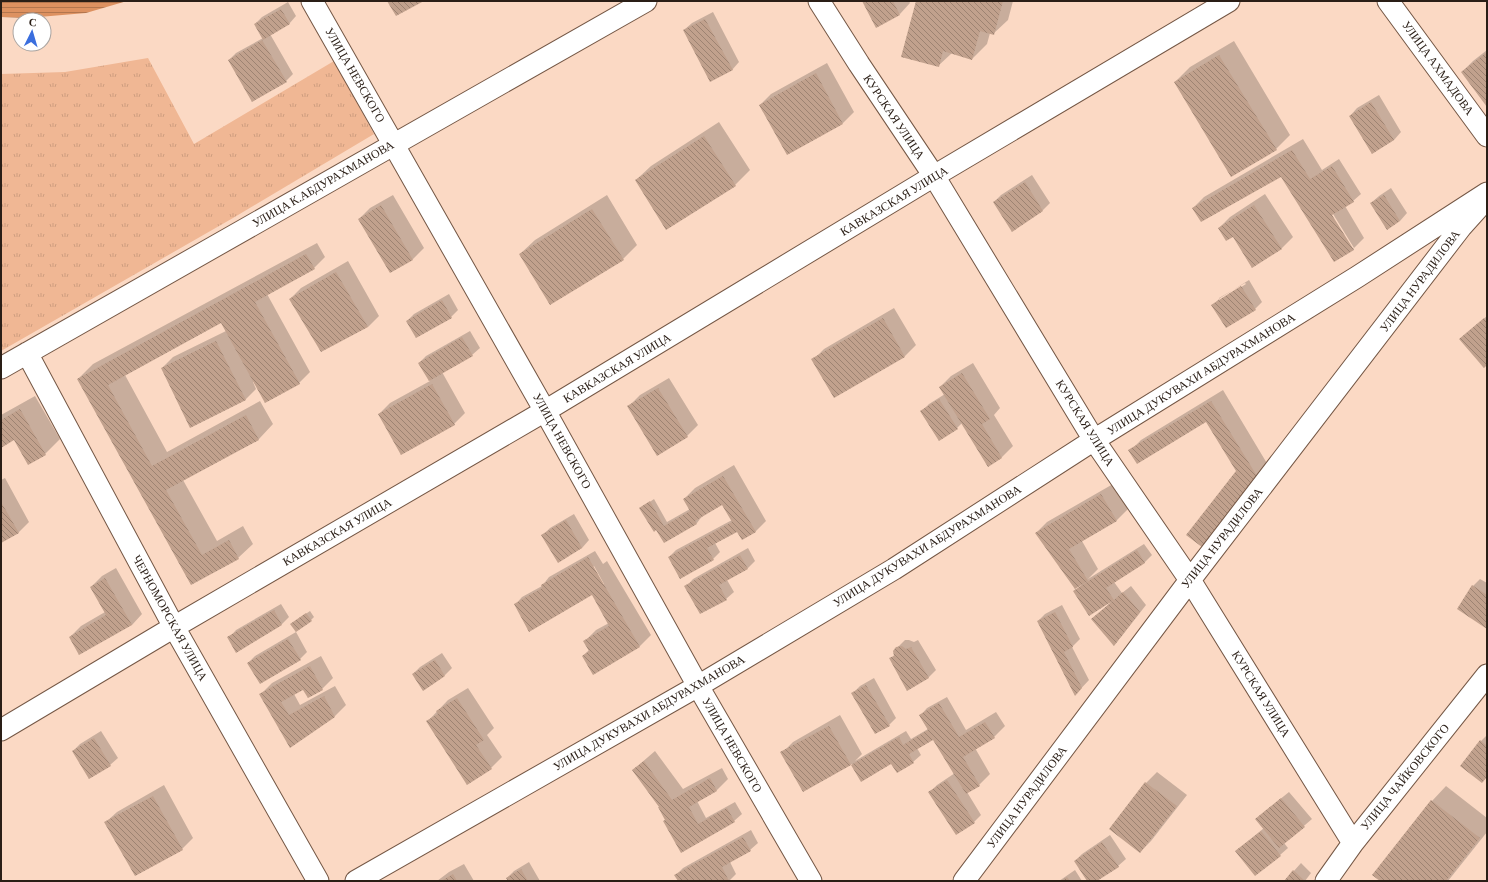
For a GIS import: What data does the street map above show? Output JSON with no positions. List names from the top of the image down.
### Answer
{
  "streets": {
    "street": [
      "УЛИЦА АХМАДОВА",
      "УЛИЦА НЕВСКОГО",
      "КУРСКАЯ УЛИЦА",
      "УЛИЦА К.АБДУРАХМАНОВА",
      "КАВКАЗСКАЯ УЛИЦА",
      "УЛИЦА НУРАДИЛОВА",
      "УЛИЦА ДУКУВАХИ АБДУРАХМАНОВА",
      "ЧЕРНОМОРСКАЯ УЛИЦА",
      "УЛИЦА ЧАЙКОВСКОГО"
    ]
  },
  "crossings": [
    ["УЛИЦА НЕВСКОГО", "УЛИЦА К.АБДУРАХМАНОВА"],
    ["УЛИЦА НЕВСКОГО", "КАВКАЗСКАЯ УЛИЦА"],
    ["УЛИЦА НЕВСКОГО", "УЛИЦА ДУКУВАХИ АБДУРАХМАНОВА"],
    ["КУРСКАЯ УЛИЦА", "КАВКАЗСКАЯ УЛИЦА"],
    ["КУРСКАЯ УЛИЦА", "УЛИЦА НУРАДИЛОВА"],
    ["КУРСКАЯ УЛИЦА", "УЛИЦА ДУКУВАХИ АБДУРАХМАНОВА"],
    ["КУРСКАЯ УЛИЦА", "УЛИЦА ЧАЙКОВСКОГО"],
    ["УЛИЦА К.АБДУРАХМАНОВА", "ЧЕРНОМОРСКАЯ УЛИЦА"],
    ["КАВКАЗСКАЯ УЛИЦА", "ЧЕРНОМОРСКАЯ УЛИЦА"]
  ],
  "north": "top"
}
